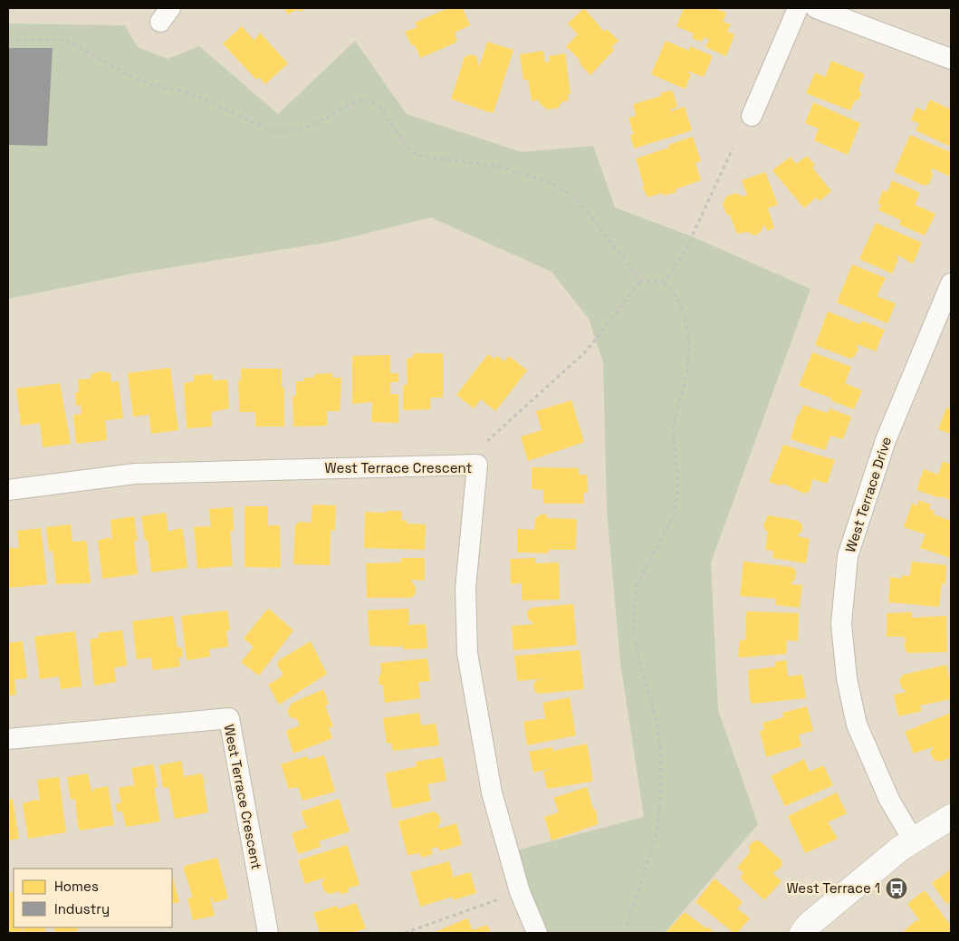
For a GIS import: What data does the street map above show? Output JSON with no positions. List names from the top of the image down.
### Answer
{
  "streets": {
    "street": ["West Terrace Crescent", "West Terrace Drive"]
  },
  "places": {
    "bus stop": ["West Terrace 1"]
  },
  "legend": ["Homes", "Industry"]
}
